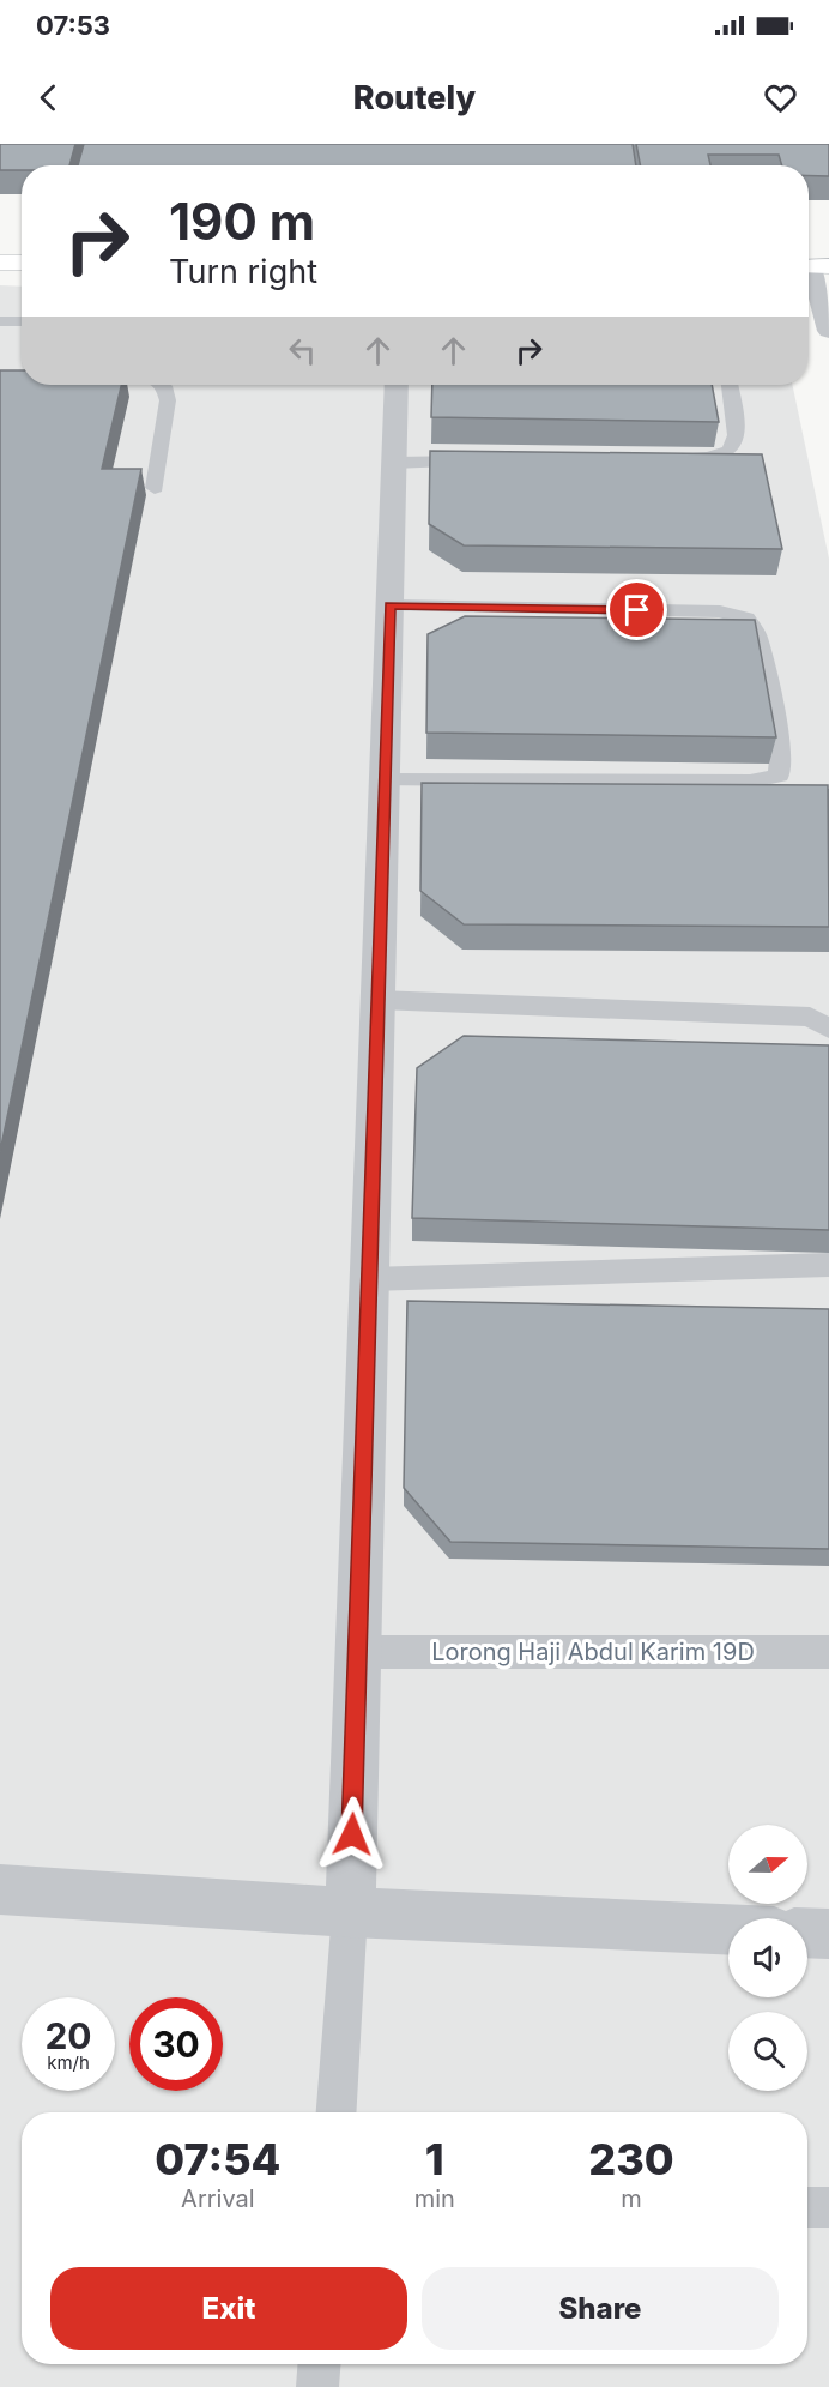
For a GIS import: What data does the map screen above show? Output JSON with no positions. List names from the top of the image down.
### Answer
{
  "streets": {
    "lane": ["Lorong Haji Abdul Karim 19D"]
  },
  "north": "right",
  "page": {
    "status": "07:53",
    "header": "Routely",
    "turn": ["190 m", "Turn right"],
    "speed": "20 km/h",
    "limit": "30",
    "eta": [
      "07:54",
      "Arrival",
      "1",
      "min",
      "230",
      "m"
    ],
    "buttons": ["Exit", "Share"]
  }
}
